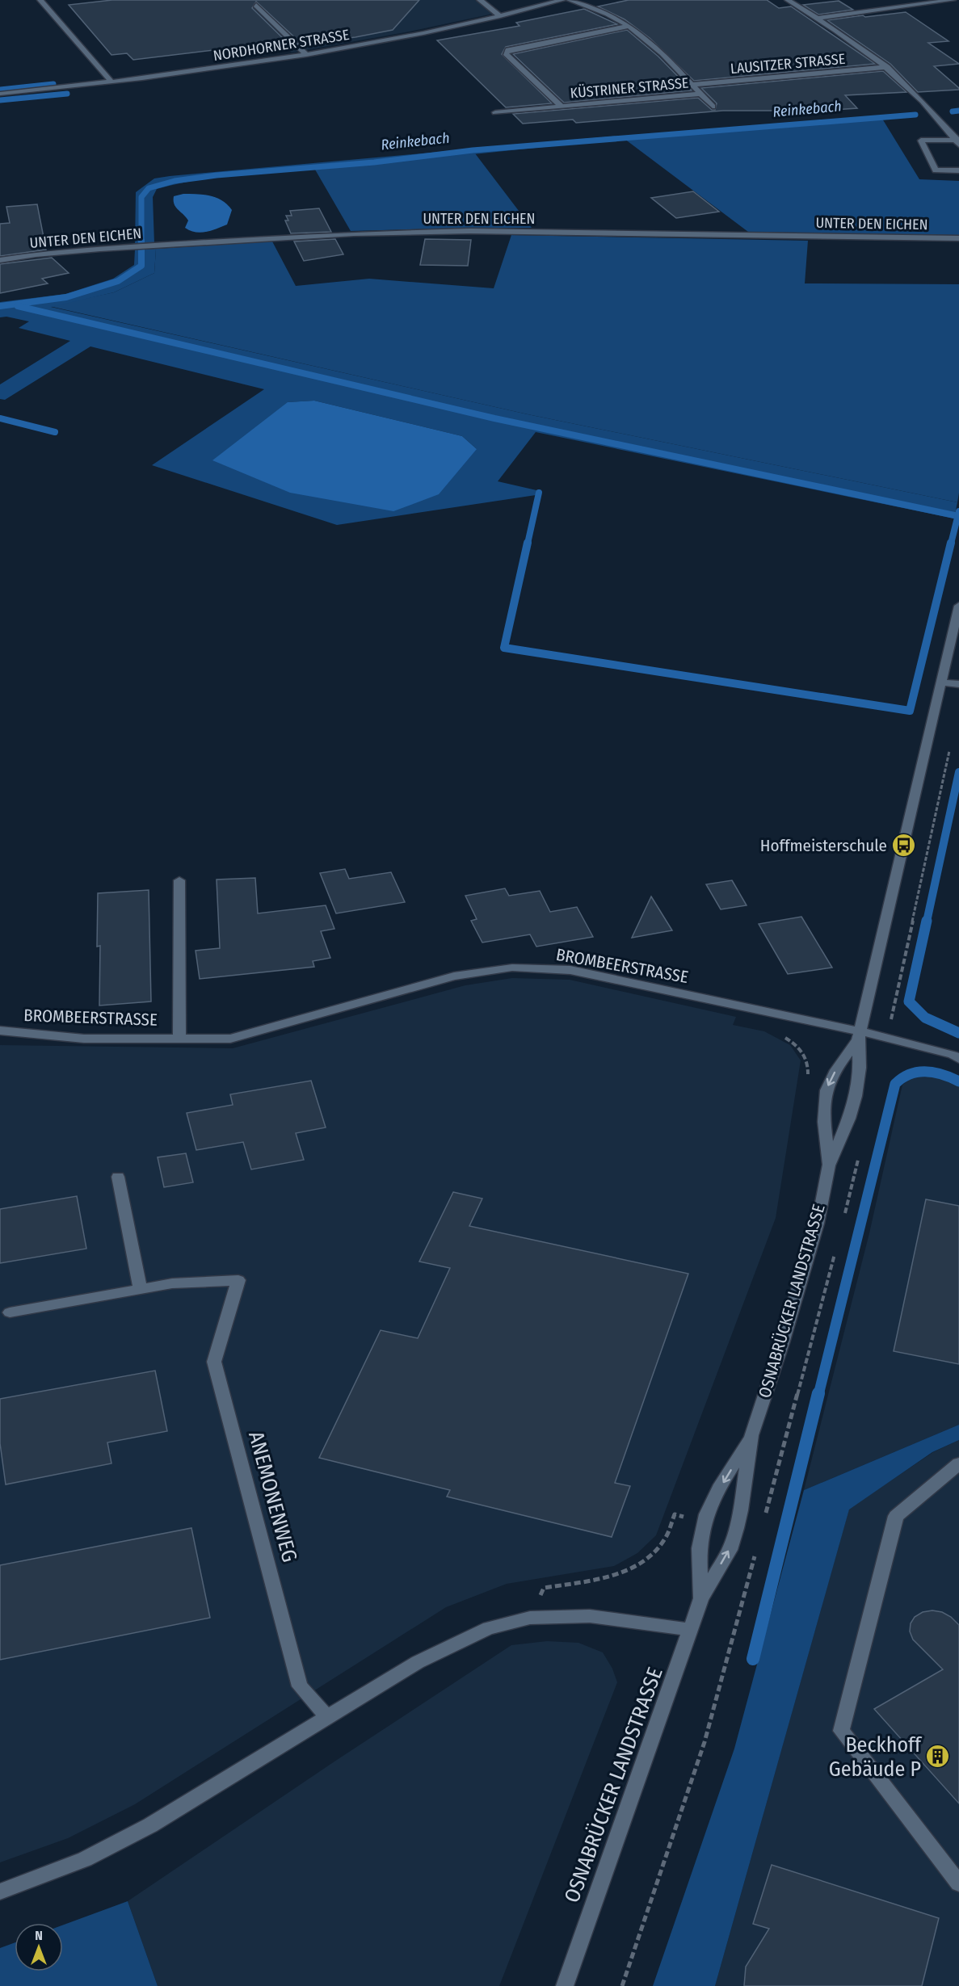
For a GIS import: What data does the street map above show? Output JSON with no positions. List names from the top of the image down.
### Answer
{
  "streets": {
    "street": [
      "NORDHORNER STRASSE",
      "LAUSITZER STRASSE",
      "KÜSTRINER STRASSE",
      "UNTER DEN EICHEN",
      "BROMBEERSTRASSE",
      "OSNABRÜCKER LANDSTRASSE",
      "ANEMONENWEG"
    ]
  },
  "crossings": [
    ["BROMBEERSTRASSE", "OSNABRÜCKER LANDSTRASSE"]
  ],
  "water": ["Reinkebach"],
  "places": {
    "bus stop": ["Hoffmeisterschule"],
    "building": ["Beckhoff Gebäude P"]
  },
  "north": "top"
}
